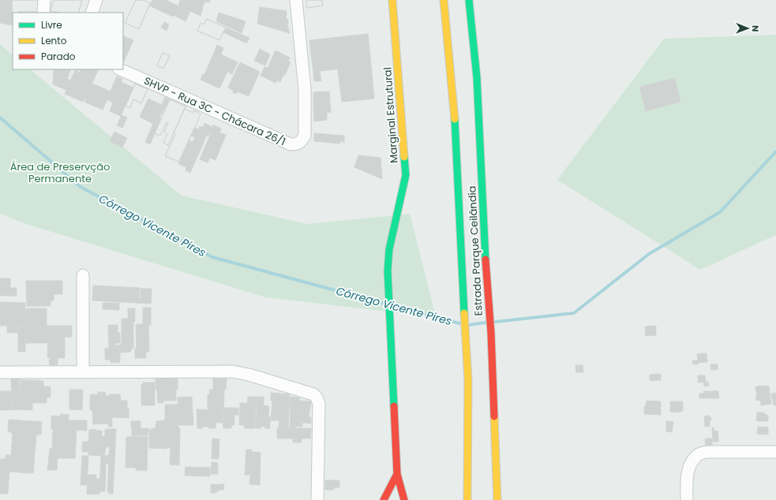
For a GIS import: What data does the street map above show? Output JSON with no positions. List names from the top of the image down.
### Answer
{
  "streets": {
    "main road": ["Marginal Estrutural", "Estrada Parque Ceilândia"],
    "street": ["SHVP - Rua 3C - Chácara 26/1"]
  },
  "water": ["Córrego Vicente Pires"],
  "parks": ["Área de Preservção Permanente"],
  "legend": ["Livre", "Lento", "Parado"],
  "north": "right"
}
